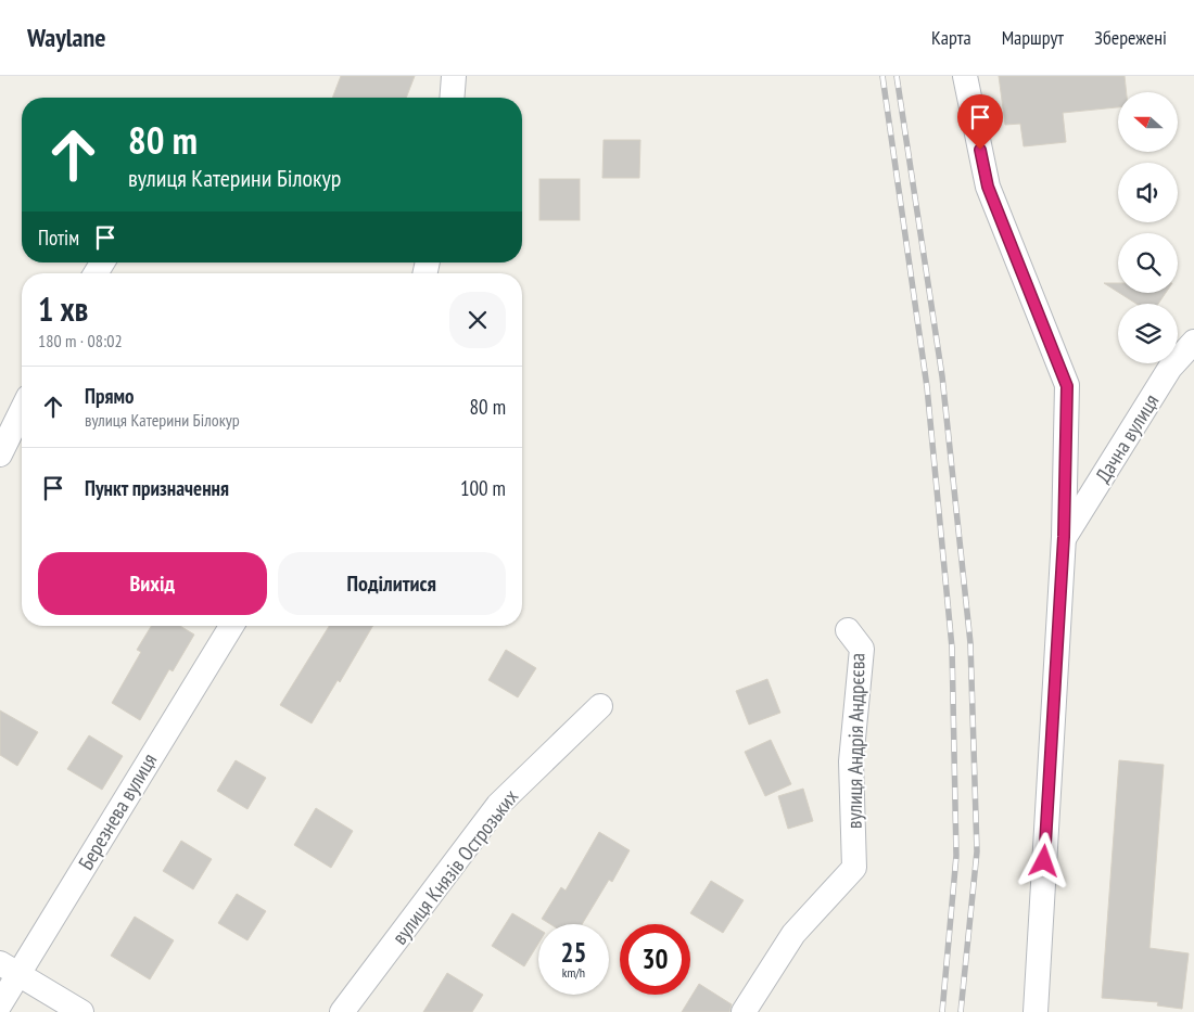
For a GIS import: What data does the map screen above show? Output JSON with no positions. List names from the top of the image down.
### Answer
{
  "streets": {
    "street": [
      "Дачна вулиця",
      "вулиця Андрія Андрєєва",
      "Березнева вулиця",
      "вулиця Князів Острозьких"
    ]
  },
  "north": "left",
  "page": {
    "header": "Waylane",
    "nav": ["Карта", "Маршрут", "Збережені"],
    "turn": ["80 m", "вулиця Катерини Білокур"],
    "then": "Потім",
    "heading": ["1 хв", "180 m · 08:02"],
    "list": [
      {
        "name": "Прямо",
        "note": "вулиця Катерини Білокур",
        "value": "80 m"
      },
      {
        "name": "Пункт призначення",
        "value": "100 m"
      }
    ],
    "buttons": ["Вихід", "Поділитися"],
    "speed": "25 km/h",
    "limit": "30"
  }
}
